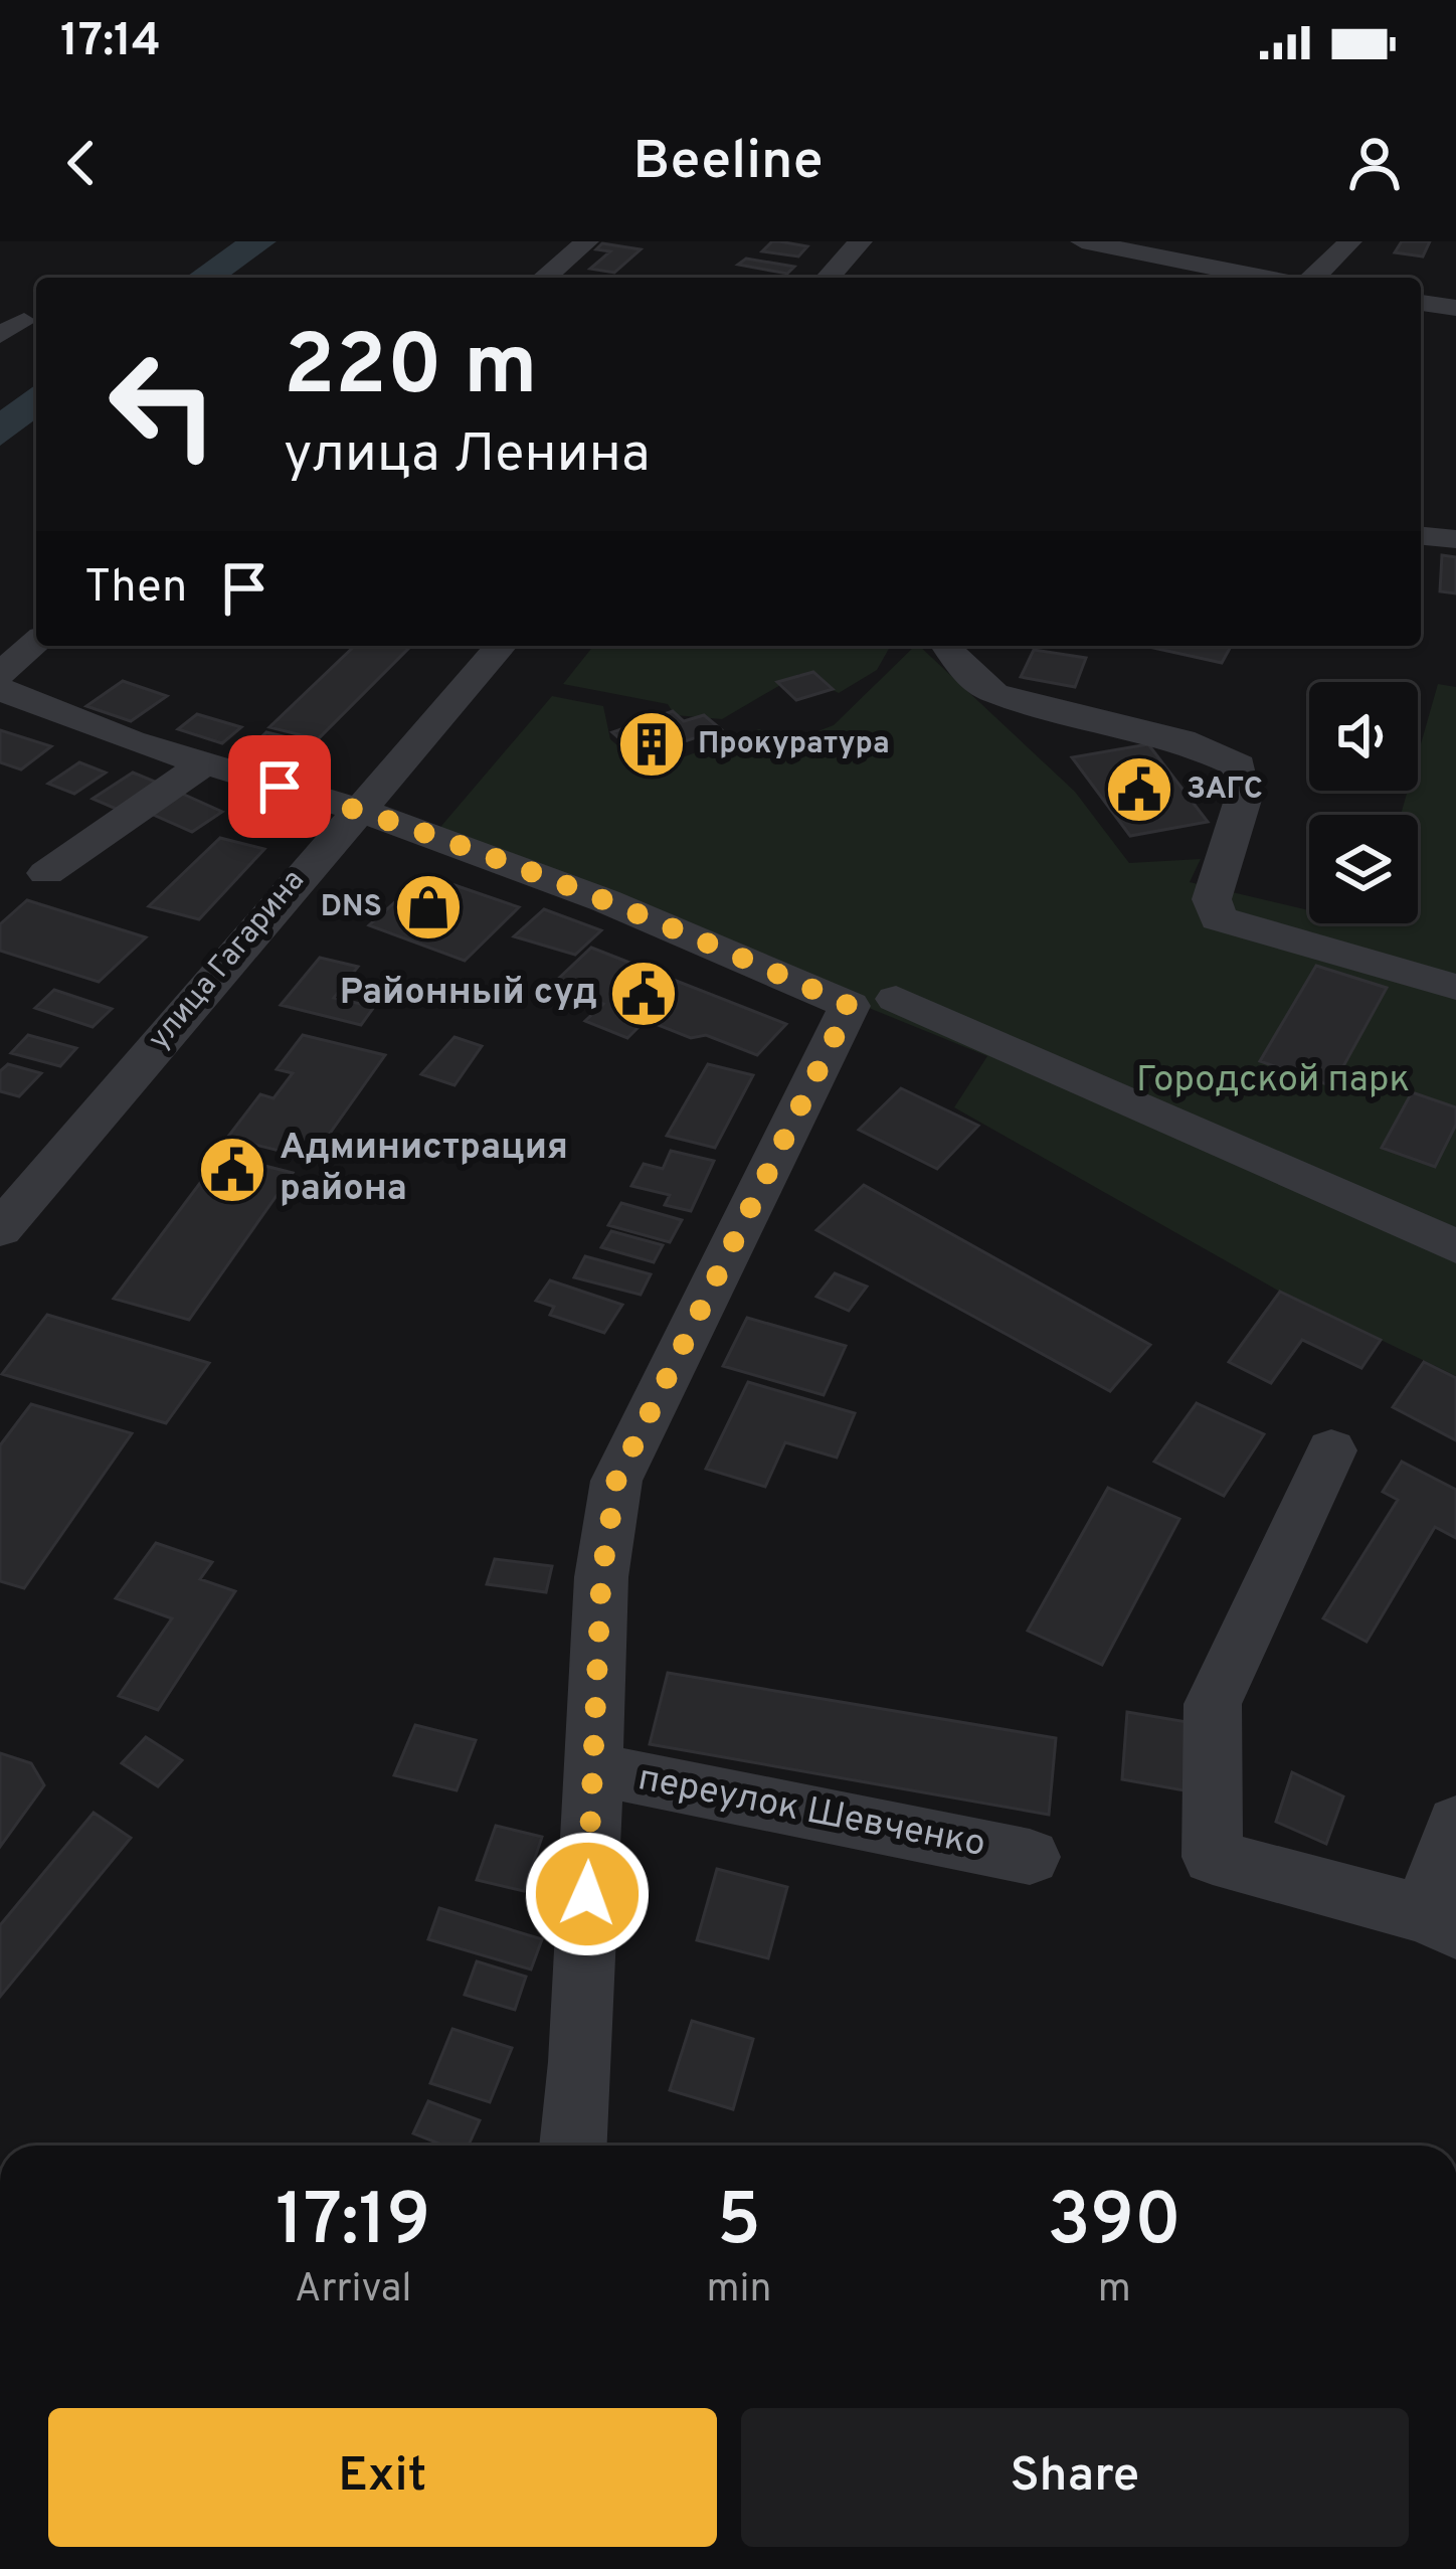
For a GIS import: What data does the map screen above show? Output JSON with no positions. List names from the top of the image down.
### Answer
{
  "streets": {
    "street": ["улица Гагарина", "переулок Шевченко"]
  },
  "parks": ["Городской парк"],
  "places": {
    "building": ["Прокуратура"],
    "public building": ["ЗАГС", "Районный суд", "Администрация района"],
    "shop": ["DNS"]
  },
  "page": {
    "status": "17:14",
    "header": "Beeline",
    "turn": ["220 m", "улица Ленина"],
    "then": "Then",
    "eta": [
      "17:19",
      "Arrival",
      "5",
      "min",
      "390",
      "m"
    ],
    "buttons": ["Exit", "Share"]
  }
}
